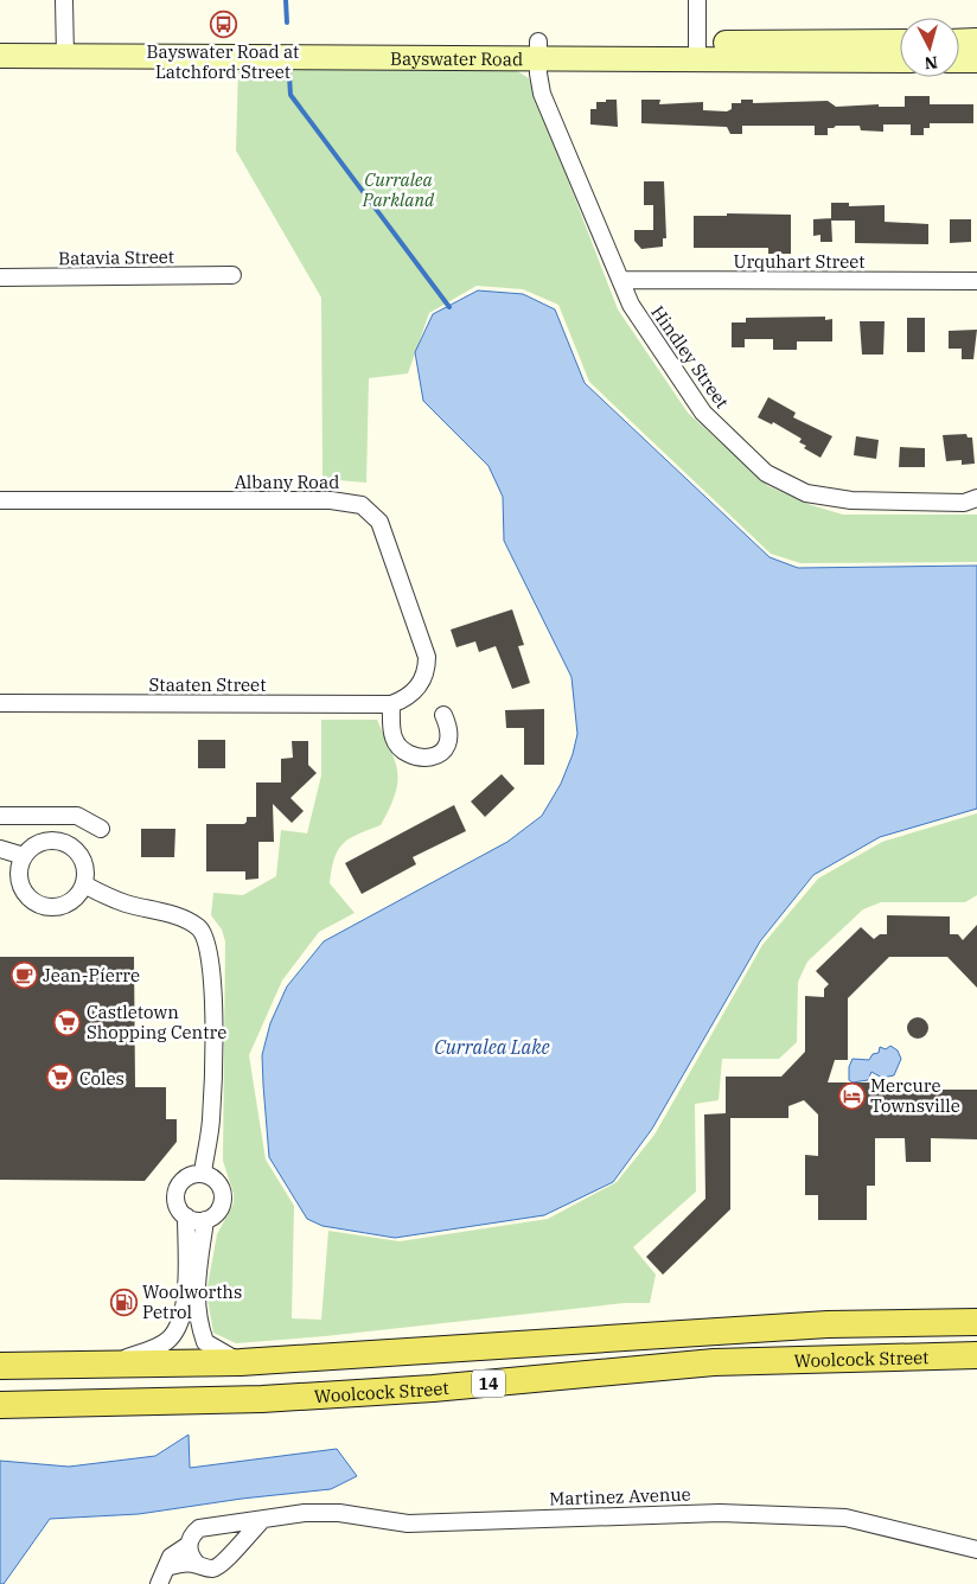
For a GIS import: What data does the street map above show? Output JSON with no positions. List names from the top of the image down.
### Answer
{
  "streets": {
    "main road": ["Bayswater Road", "Woolcock Street", "14"],
    "street": [
      "Batavia Street",
      "Urquhart Street",
      "Hindley Street",
      "Albany Road",
      "Staaten Street",
      "Martinez Avenue"
    ]
  },
  "crossings": [
    ["Bayswater Road", "Hindley Street"],
    ["Urquhart Street", "Hindley Street"],
    ["Albany Road", "Staaten Street"]
  ],
  "water": ["Curralea Lake"],
  "parks": ["Curralea Parkland"],
  "places": {
    "bus stop": ["Bayswater Road at Latchford Street"],
    "cafe": ["Jean-Píerre"],
    "supermarket": ["Castletown Shopping Centre", "Coles"],
    "hotel": ["Mercure Townsville"],
    "fuel station": ["Woolworths Petrol"]
  },
  "north": "bottom"
}
